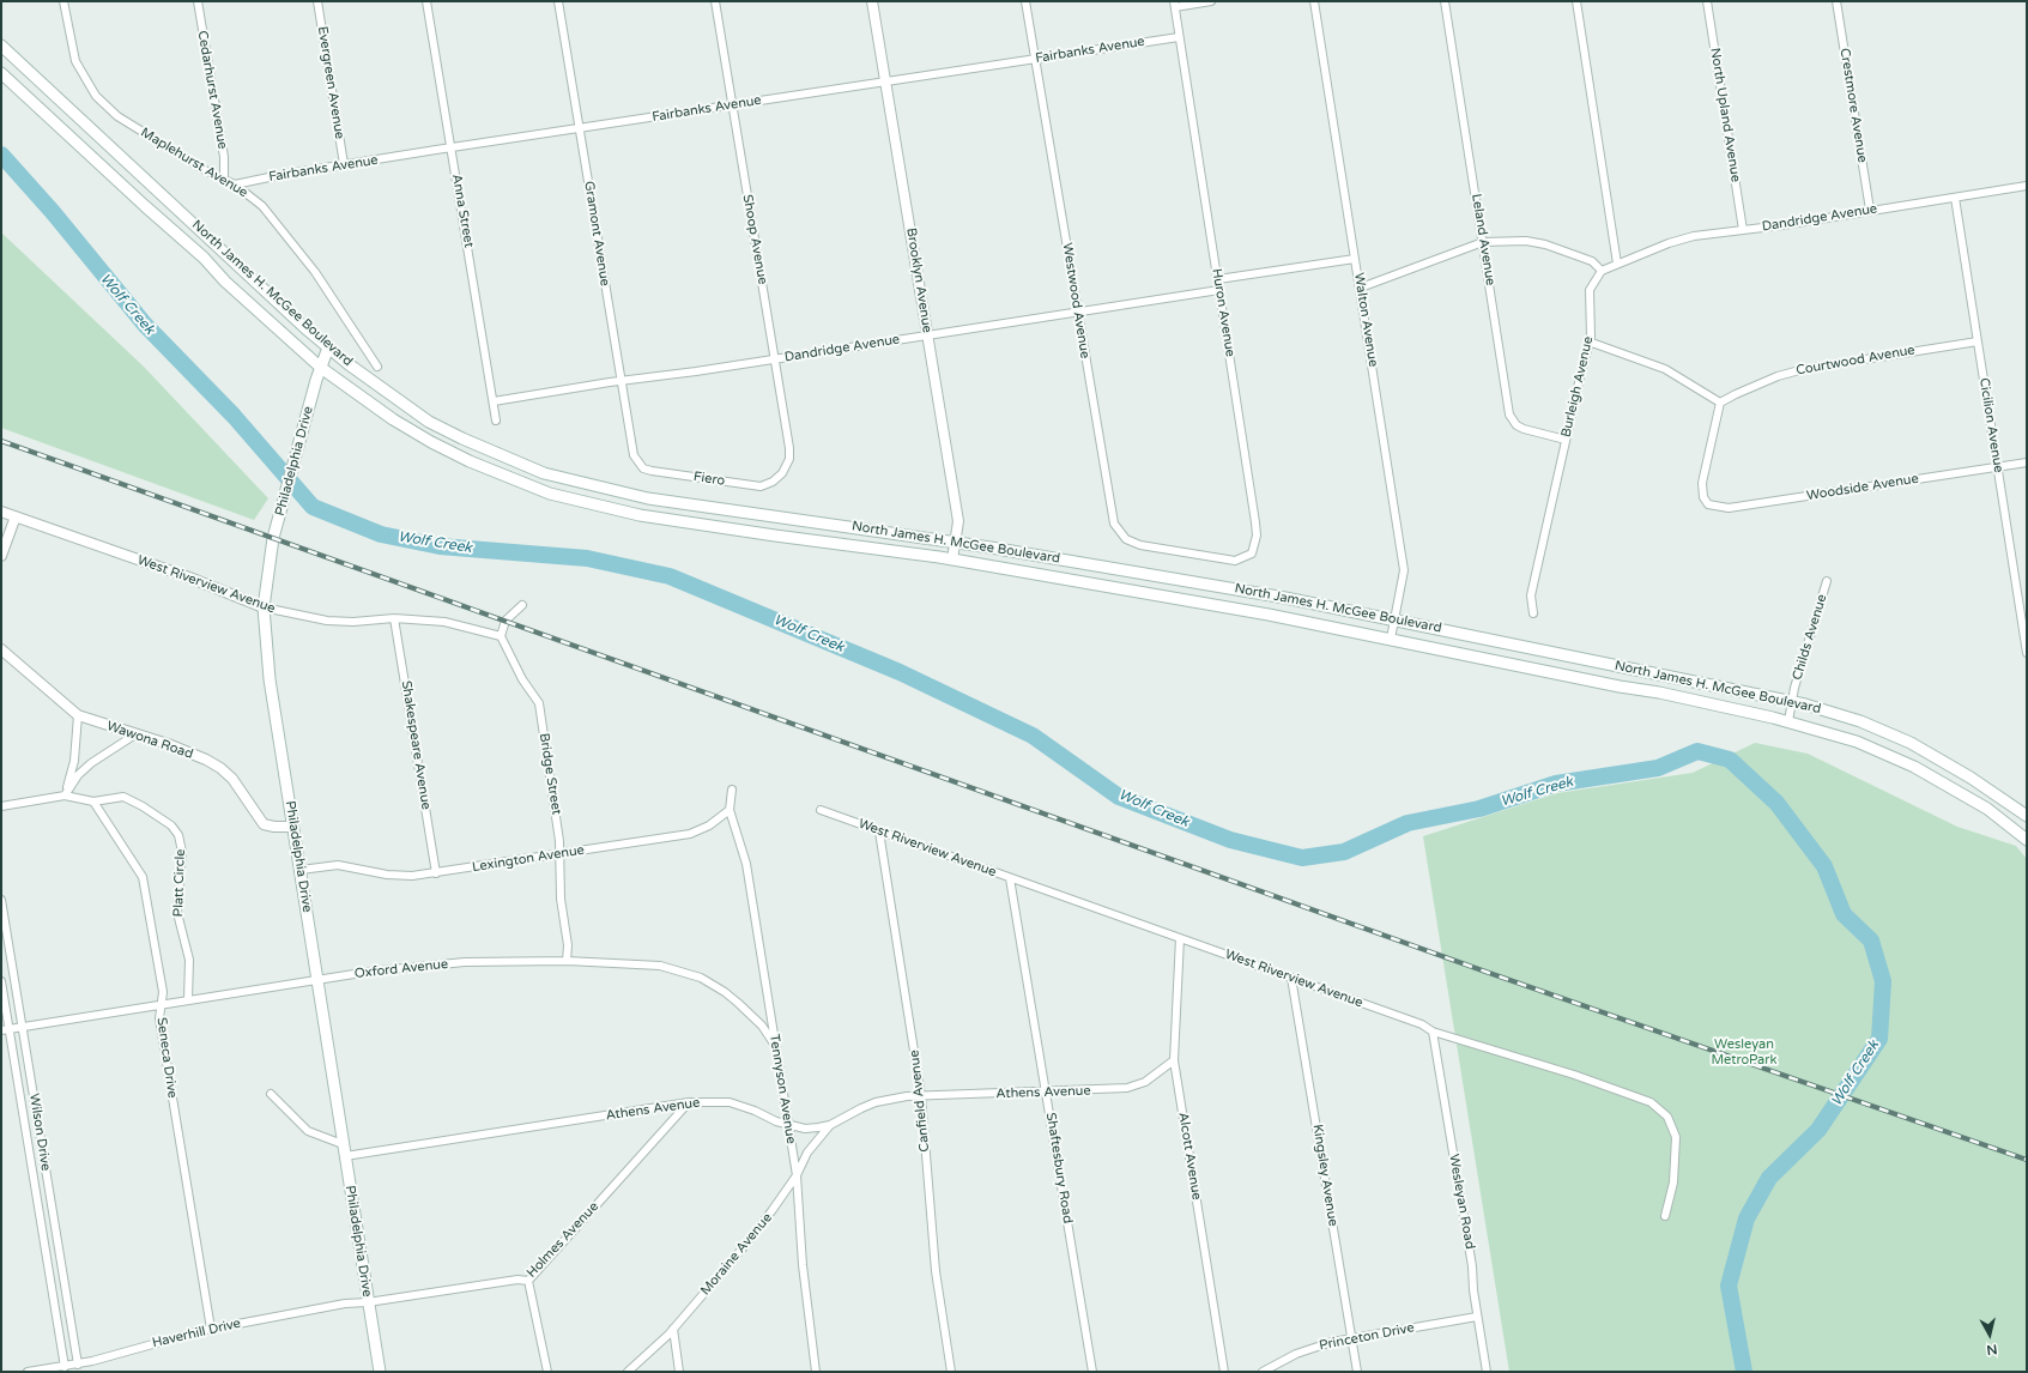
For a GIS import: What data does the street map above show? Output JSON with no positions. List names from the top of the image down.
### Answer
{
  "streets": {
    "main road": ["North James H. McGee Boulevard", "Philadelphia Drive"],
    "street": [
      "Fairbanks Avenue",
      "Evergreen Avenue",
      "Cedarhurst Avenue",
      "Crestmore Avenue",
      "North Upland Avenue",
      "Maplehurst Avenue",
      "Anna Street",
      "Dandridge Avenue",
      "Gramont Avenue",
      "Shoop Avenue",
      "Leland Avenue",
      "Brooklyn Avenue",
      "Westwood Avenue",
      "Huron Avenue",
      "Walton Avenue",
      "Courtwood Avenue",
      "Burleigh Avenue",
      "Cicilion Avenue",
      "Fiero",
      "Woodside Avenue",
      "West Riverview Avenue",
      "Childs Avenue",
      "Wawona Road",
      "Shakespeare Avenue",
      "Bridge Street",
      "Lexington Avenue",
      "Platt Circle",
      "Oxford Avenue",
      "Seneca Drive",
      "Tennyson Avenue",
      "Athens Avenue",
      "Canfield Avenue",
      "Wilson Drive",
      "Alcott Avenue",
      "Shaftesbury Road",
      "Kingsley Avenue",
      "Wesleyan Road",
      "Holmes Avenue",
      "Moraine Avenue",
      "Haverhill Drive",
      "Princeton Drive"
    ]
  },
  "crossings": [
    ["Fairbanks Avenue", "Evergreen Avenue"],
    ["Fairbanks Avenue", "Maplehurst Avenue"],
    ["Fairbanks Avenue", "Anna Street"],
    ["Fairbanks Avenue", "Gramont Avenue"],
    ["Fairbanks Avenue", "Shoop Avenue"],
    ["Fairbanks Avenue", "Brooklyn Avenue"],
    ["Fairbanks Avenue", "Westwood Avenue"],
    ["Fairbanks Avenue", "Huron Avenue"],
    ["Cedarhurst Avenue", "Maplehurst Avenue"],
    ["Crestmore Avenue", "Dandridge Avenue"],
    ["North Upland Avenue", "Dandridge Avenue"],
    ["Anna Street", "Dandridge Avenue"],
    ["Dandridge Avenue", "Gramont Avenue"],
    ["Dandridge Avenue", "Shoop Avenue"],
    ["Dandridge Avenue", "Brooklyn Avenue"],
    ["Dandridge Avenue", "Westwood Avenue"],
    ["Dandridge Avenue", "Huron Avenue"],
    ["Dandridge Avenue", "Cicilion Avenue"],
    ["Gramont Avenue", "Fiero"],
    ["Shoop Avenue", "Fiero"],
    ["Leland Avenue", "Burleigh Avenue"],
    ["Brooklyn Avenue", "North James H. McGee Boulevard"],
    ["North James H. McGee Boulevard", "Walton Avenue"],
    ["North James H. McGee Boulevard", "Philadelphia Drive"],
    ["North James H. McGee Boulevard", "Childs Avenue"],
    ["Westwood Avenue", "Huron Avenue"],
    ["Courtwood Avenue", "Cicilion Avenue"],
    ["Courtwood Avenue", "Woodside Avenue"],
    ["Cicilion Avenue", "Woodside Avenue"],
    ["Philadelphia Drive", "West Riverview Avenue"],
    ["Philadelphia Drive", "Wawona Road"],
    ["Philadelphia Drive", "Lexington Avenue"],
    ["Philadelphia Drive", "Oxford Avenue"],
    ["Philadelphia Drive", "Athens Avenue"],
    ["Philadelphia Drive", "Holmes Avenue"],
    ["Philadelphia Drive", "Haverhill Drive"],
    ["West Riverview Avenue", "Shakespeare Avenue"],
    ["West Riverview Avenue", "Bridge Street"],
    ["West Riverview Avenue", "Canfield Avenue"],
    ["West Riverview Avenue", "Alcott Avenue"],
    ["West Riverview Avenue", "Shaftesbury Road"],
    ["West Riverview Avenue", "Kingsley Avenue"],
    ["West Riverview Avenue", "Wesleyan Road"],
    ["Shakespeare Avenue", "Lexington Avenue"],
    ["Bridge Street", "Lexington Avenue"],
    ["Bridge Street", "Oxford Avenue"],
    ["Lexington Avenue", "Tennyson Avenue"],
    ["Platt Circle", "Oxford Avenue"],
    ["Platt Circle", "Seneca Drive"],
    ["Oxford Avenue", "Seneca Drive"],
    ["Oxford Avenue", "Tennyson Avenue"],
    ["Oxford Avenue", "Wilson Drive"],
    ["Seneca Drive", "Haverhill Drive"],
    ["Tennyson Avenue", "Athens Avenue"],
    ["Tennyson Avenue", "Moraine Avenue"],
    ["Athens Avenue", "Canfield Avenue"],
    ["Athens Avenue", "Alcott Avenue"],
    ["Athens Avenue", "Shaftesbury Road"],
    ["Athens Avenue", "Holmes Avenue"],
    ["Athens Avenue", "Moraine Avenue"],
    ["Wilson Drive", "Haverhill Drive"],
    ["Kingsley Avenue", "Princeton Drive"],
    ["Wesleyan Road", "Princeton Drive"],
    ["Holmes Avenue", "Haverhill Drive"]
  ],
  "water": ["Wolf Creek"],
  "parks": ["Wesleyan MetroPark"],
  "north": "bottom"
}
